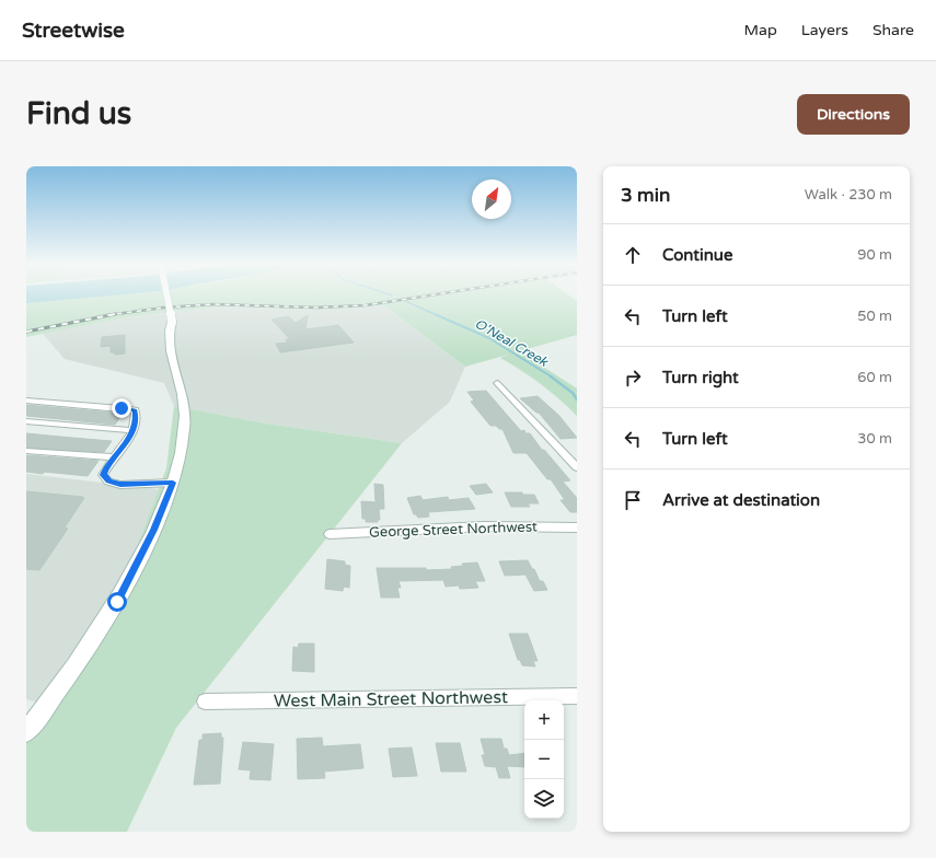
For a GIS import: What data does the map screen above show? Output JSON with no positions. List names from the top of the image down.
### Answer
{
  "streets": {
    "street": ["George Street Northwest", "West Main Street Northwest"]
  },
  "water": ["O'Neal Creek"],
  "north": "top right",
  "page": {
    "header": "Streetwise",
    "nav": ["Map", "Layers", "Share"],
    "buttons": "Directions",
    "title": "Find us",
    "heading": ["3 min", "Walk · 230 m"],
    "list": [
      ["Continue", "90 m"],
      ["Turn left", "50 m"],
      ["Turn right", "60 m"],
      ["Turn left", "30 m"],
      "Arrive at destination"
    ],
    "map_buttons": ["+", "−"]
  }
}
